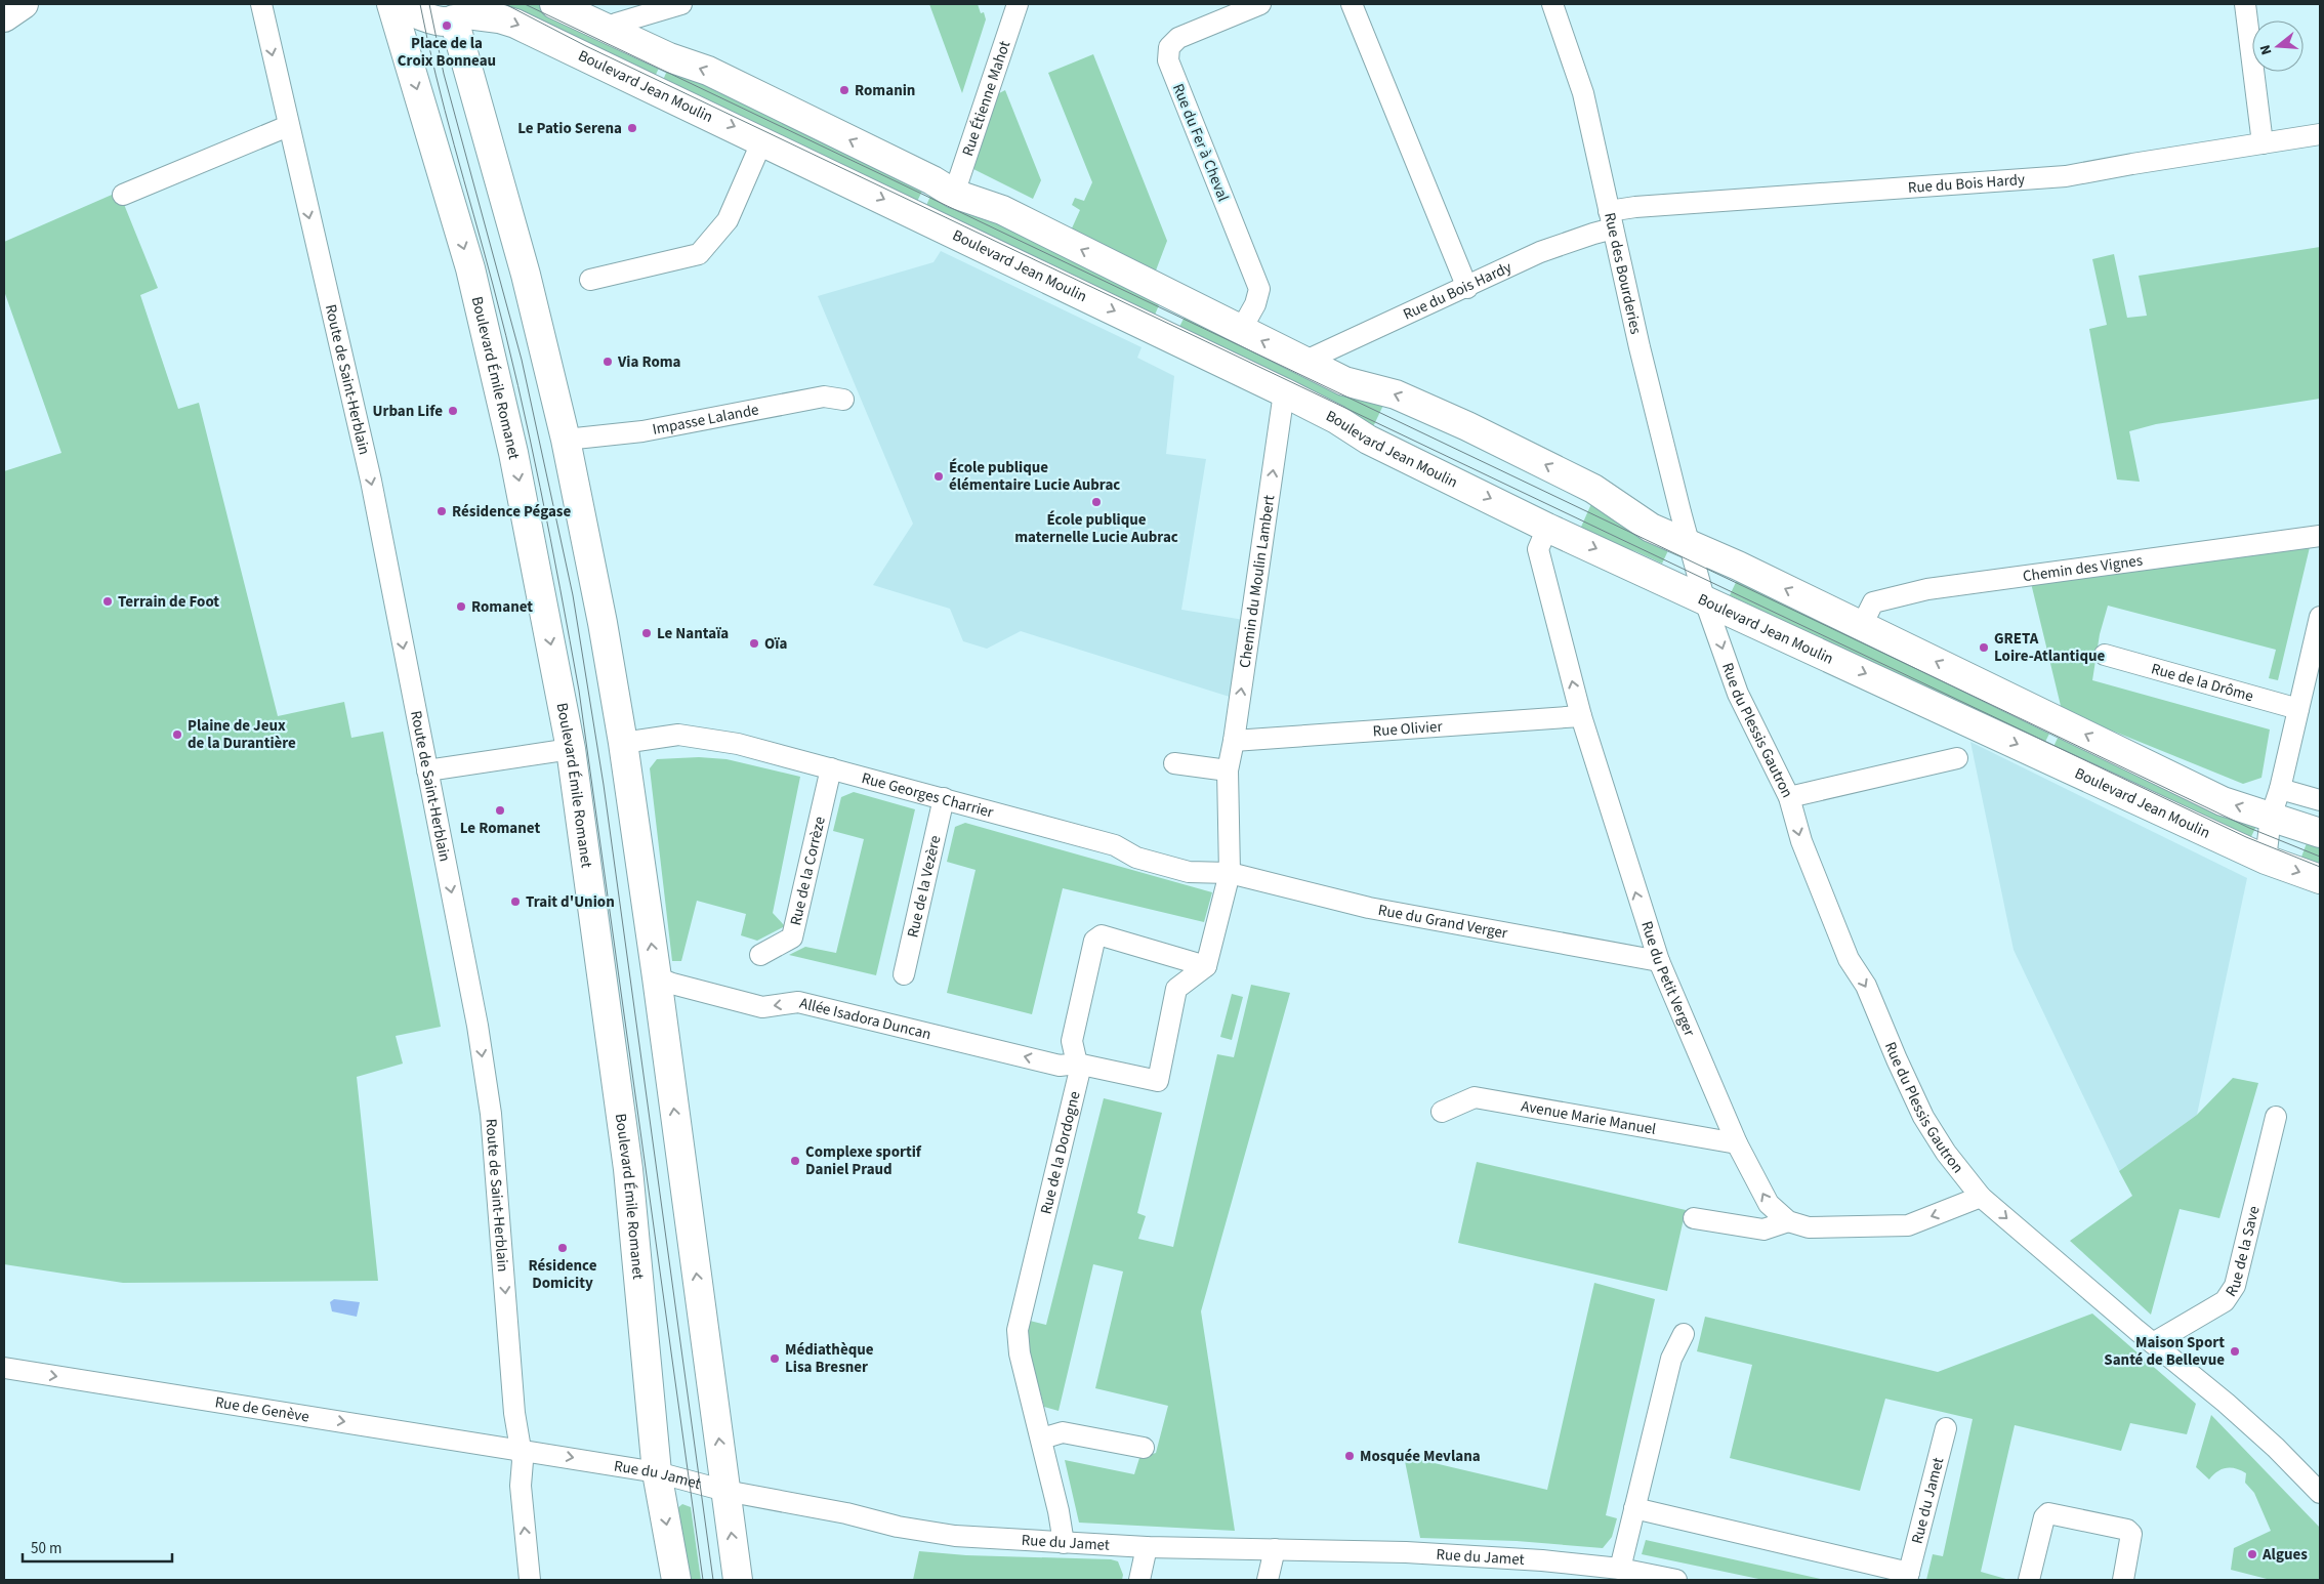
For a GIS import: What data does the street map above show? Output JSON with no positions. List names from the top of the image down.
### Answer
{
  "streets": {
    "main road": ["Boulevard Jean Moulin", "Boulevard Émile Romanet"],
    "street": [
      "Rue Étienne Mahot",
      "Rue du Fer à Cheval",
      "Rue du Bois Hardy",
      "Rue des Bourderies",
      "Route de Saint-Herblain",
      "Impasse Lalande",
      "Chemin des Vignes",
      "Chemin du Moulin Lambert",
      "Rue de la Drôme",
      "Rue Olivier",
      "Rue du Plessis Gautron",
      "Rue Georges Charrier",
      "Rue de la Corrèze",
      "Rue de la Vezère",
      "Rue du Grand Verger",
      "Rue du Petit Verger",
      "Allée Isadora Duncan",
      "Avenue Marie Manuel",
      "Rue de la Dordogne",
      "Rue de la Save",
      "Rue de Genève",
      "Rue du Jamet"
    ]
  },
  "crossings": [
    ["Boulevard Jean Moulin", "Rue des Bourderies"],
    ["Boulevard Jean Moulin", "Chemin du Moulin Lambert"],
    ["Boulevard Jean Moulin", "Rue du Plessis Gautron"],
    ["Boulevard Jean Moulin", "Rue du Petit Verger"],
    ["Rue du Bois Hardy", "Rue des Bourderies"],
    ["Rue des Bourderies", "Rue du Plessis Gautron"],
    ["Boulevard Émile Romanet", "Rue du Jamet"],
    ["Route de Saint-Herblain", "Rue de Genève"],
    ["Route de Saint-Herblain", "Rue du Jamet"],
    ["Chemin du Moulin Lambert", "Rue Olivier"],
    ["Chemin du Moulin Lambert", "Rue Georges Charrier"],
    ["Chemin du Moulin Lambert", "Rue du Grand Verger"],
    ["Rue Olivier", "Rue du Petit Verger"],
    ["Rue du Plessis Gautron", "Rue du Petit Verger"],
    ["Rue du Plessis Gautron", "Rue de la Save"],
    ["Rue Georges Charrier", "Rue de la Corrèze"],
    ["Rue Georges Charrier", "Rue de la Vezère"],
    ["Rue Georges Charrier", "Rue du Grand Verger"],
    ["Rue du Grand Verger", "Rue du Petit Verger"],
    ["Rue du Petit Verger", "Avenue Marie Manuel"],
    ["Allée Isadora Duncan", "Rue de la Dordogne"],
    ["Rue de la Dordogne", "Rue du Jamet"],
    ["Rue de Genève", "Rue du Jamet"]
  ],
  "one_way": [
    "Route de Saint-Herblain",
    "Chemin du Moulin Lambert",
    "Rue du Plessis Gautron",
    "Rue du Petit Verger",
    "Allée Isadora Duncan",
    "Rue de Genève"
  ],
  "places": [
    "Place de la Croix Bonneau",
    "Romanin",
    "Le Patio Serena",
    "Via Roma",
    "Urban Life",
    "École publique élémentaire Lucie Aubrac",
    "École publique maternelle Lucie Aubrac",
    "Résidence Pégase",
    "Terrain de Foot",
    "Romanet",
    "Le Nantaïa",
    "Oïa",
    "GRETA Loire-Atlantique",
    "Plaine de Jeux de la Durantière",
    "Le Romanet",
    "Trait d'Union",
    "Complexe sportif Daniel Praud",
    "Résidence Domicity",
    "Maison Sport Santé de Bellevue",
    "Médiathèque Lisa Bresner",
    "Mosquée Mevlana",
    "Algues"
  ],
  "scale_bar": "50 m",
  "north": "left"
}
